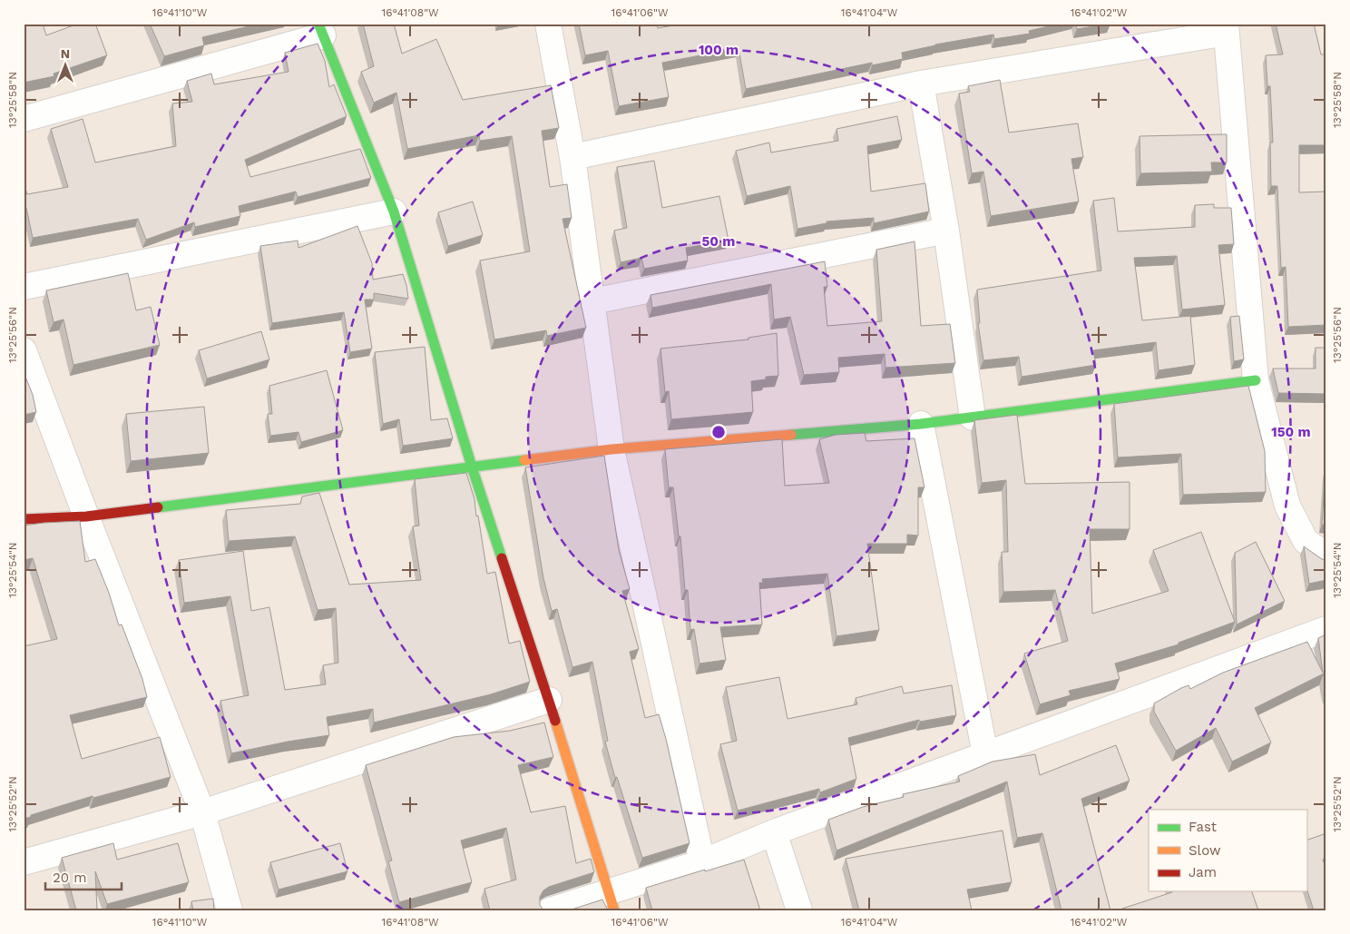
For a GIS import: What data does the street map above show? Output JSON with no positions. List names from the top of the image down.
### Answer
{
  "legend": ["Fast", "Slow", "Jam"],
  "scale_bar": "20 m",
  "north": "top",
  "coordinates": [
    "16°41'10\"W",
    "16°41'08\"W",
    "16°41'06\"W",
    "16°41'04\"W",
    "16°41'02\"W",
    "13°25'58\"N",
    "13°25'56\"N",
    "13°25'54\"N",
    "13°25'52\"N"
  ],
  "rings": ["100 m", "50 m", "150 m"]
}
